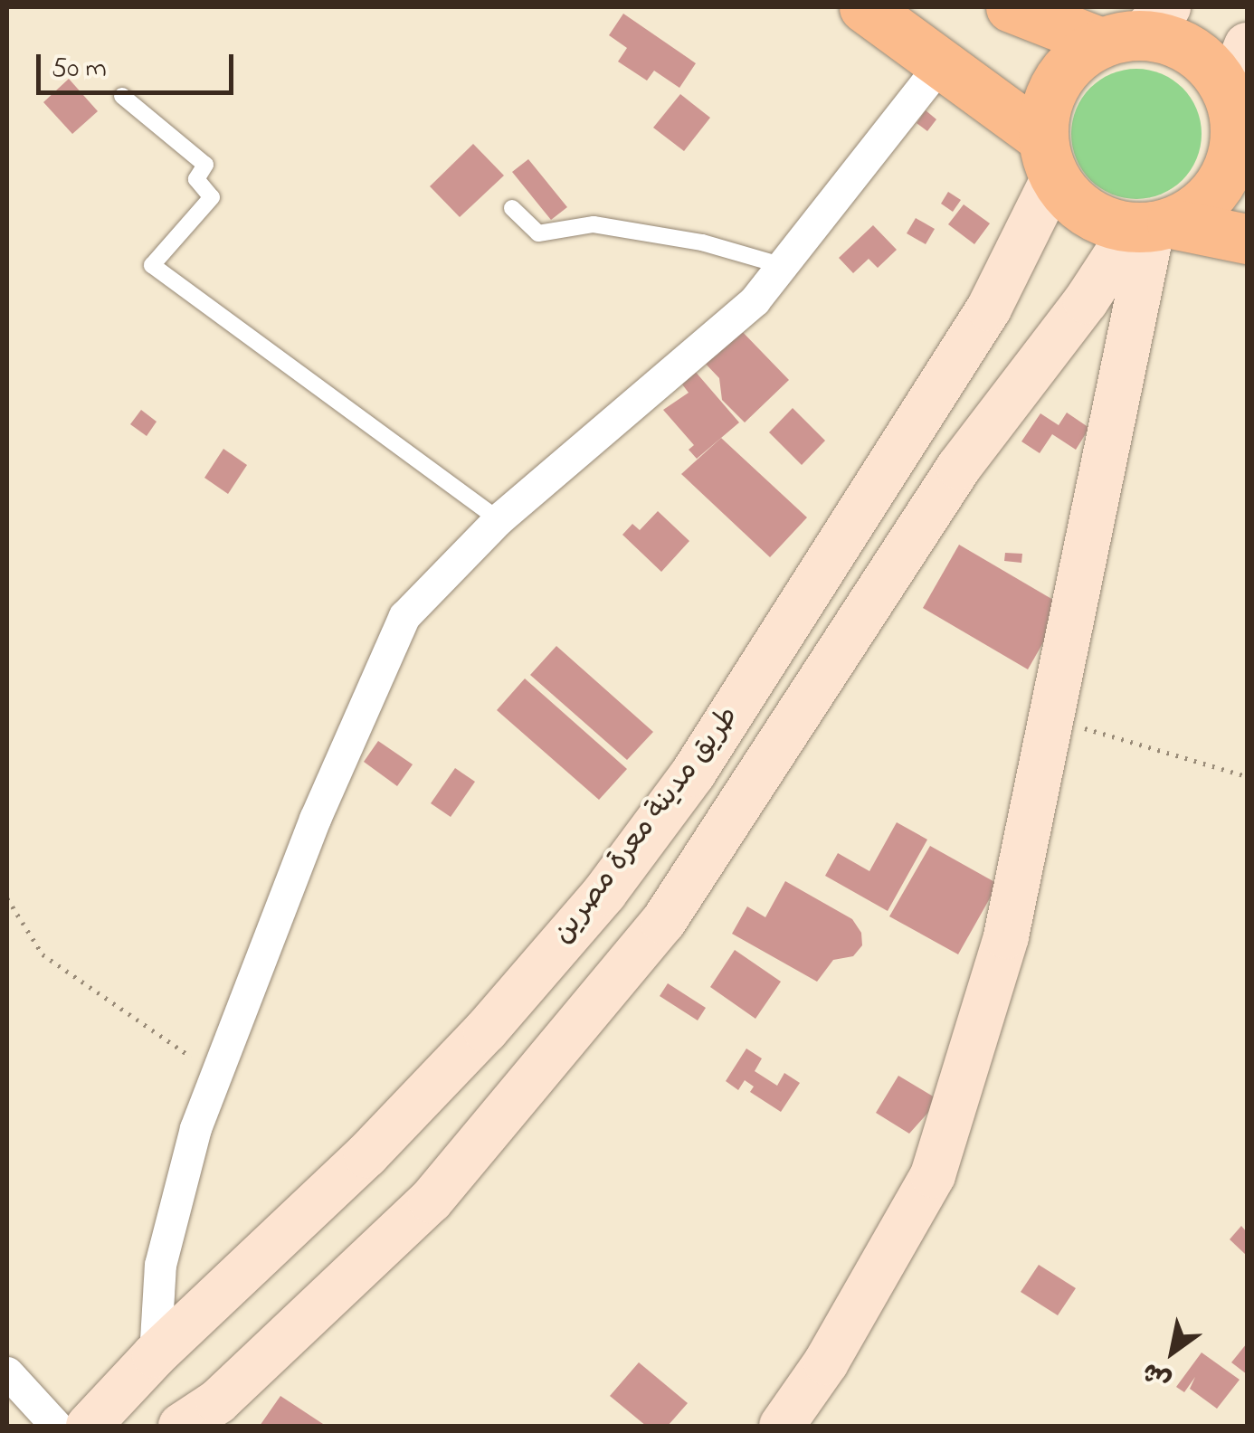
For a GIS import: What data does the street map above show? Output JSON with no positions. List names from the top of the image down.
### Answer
{
  "streets": {
    "main road": ["طريق مدينة معرة مصرين"]
  },
  "scale_bar": "50 m",
  "north": "bottom left"
}
